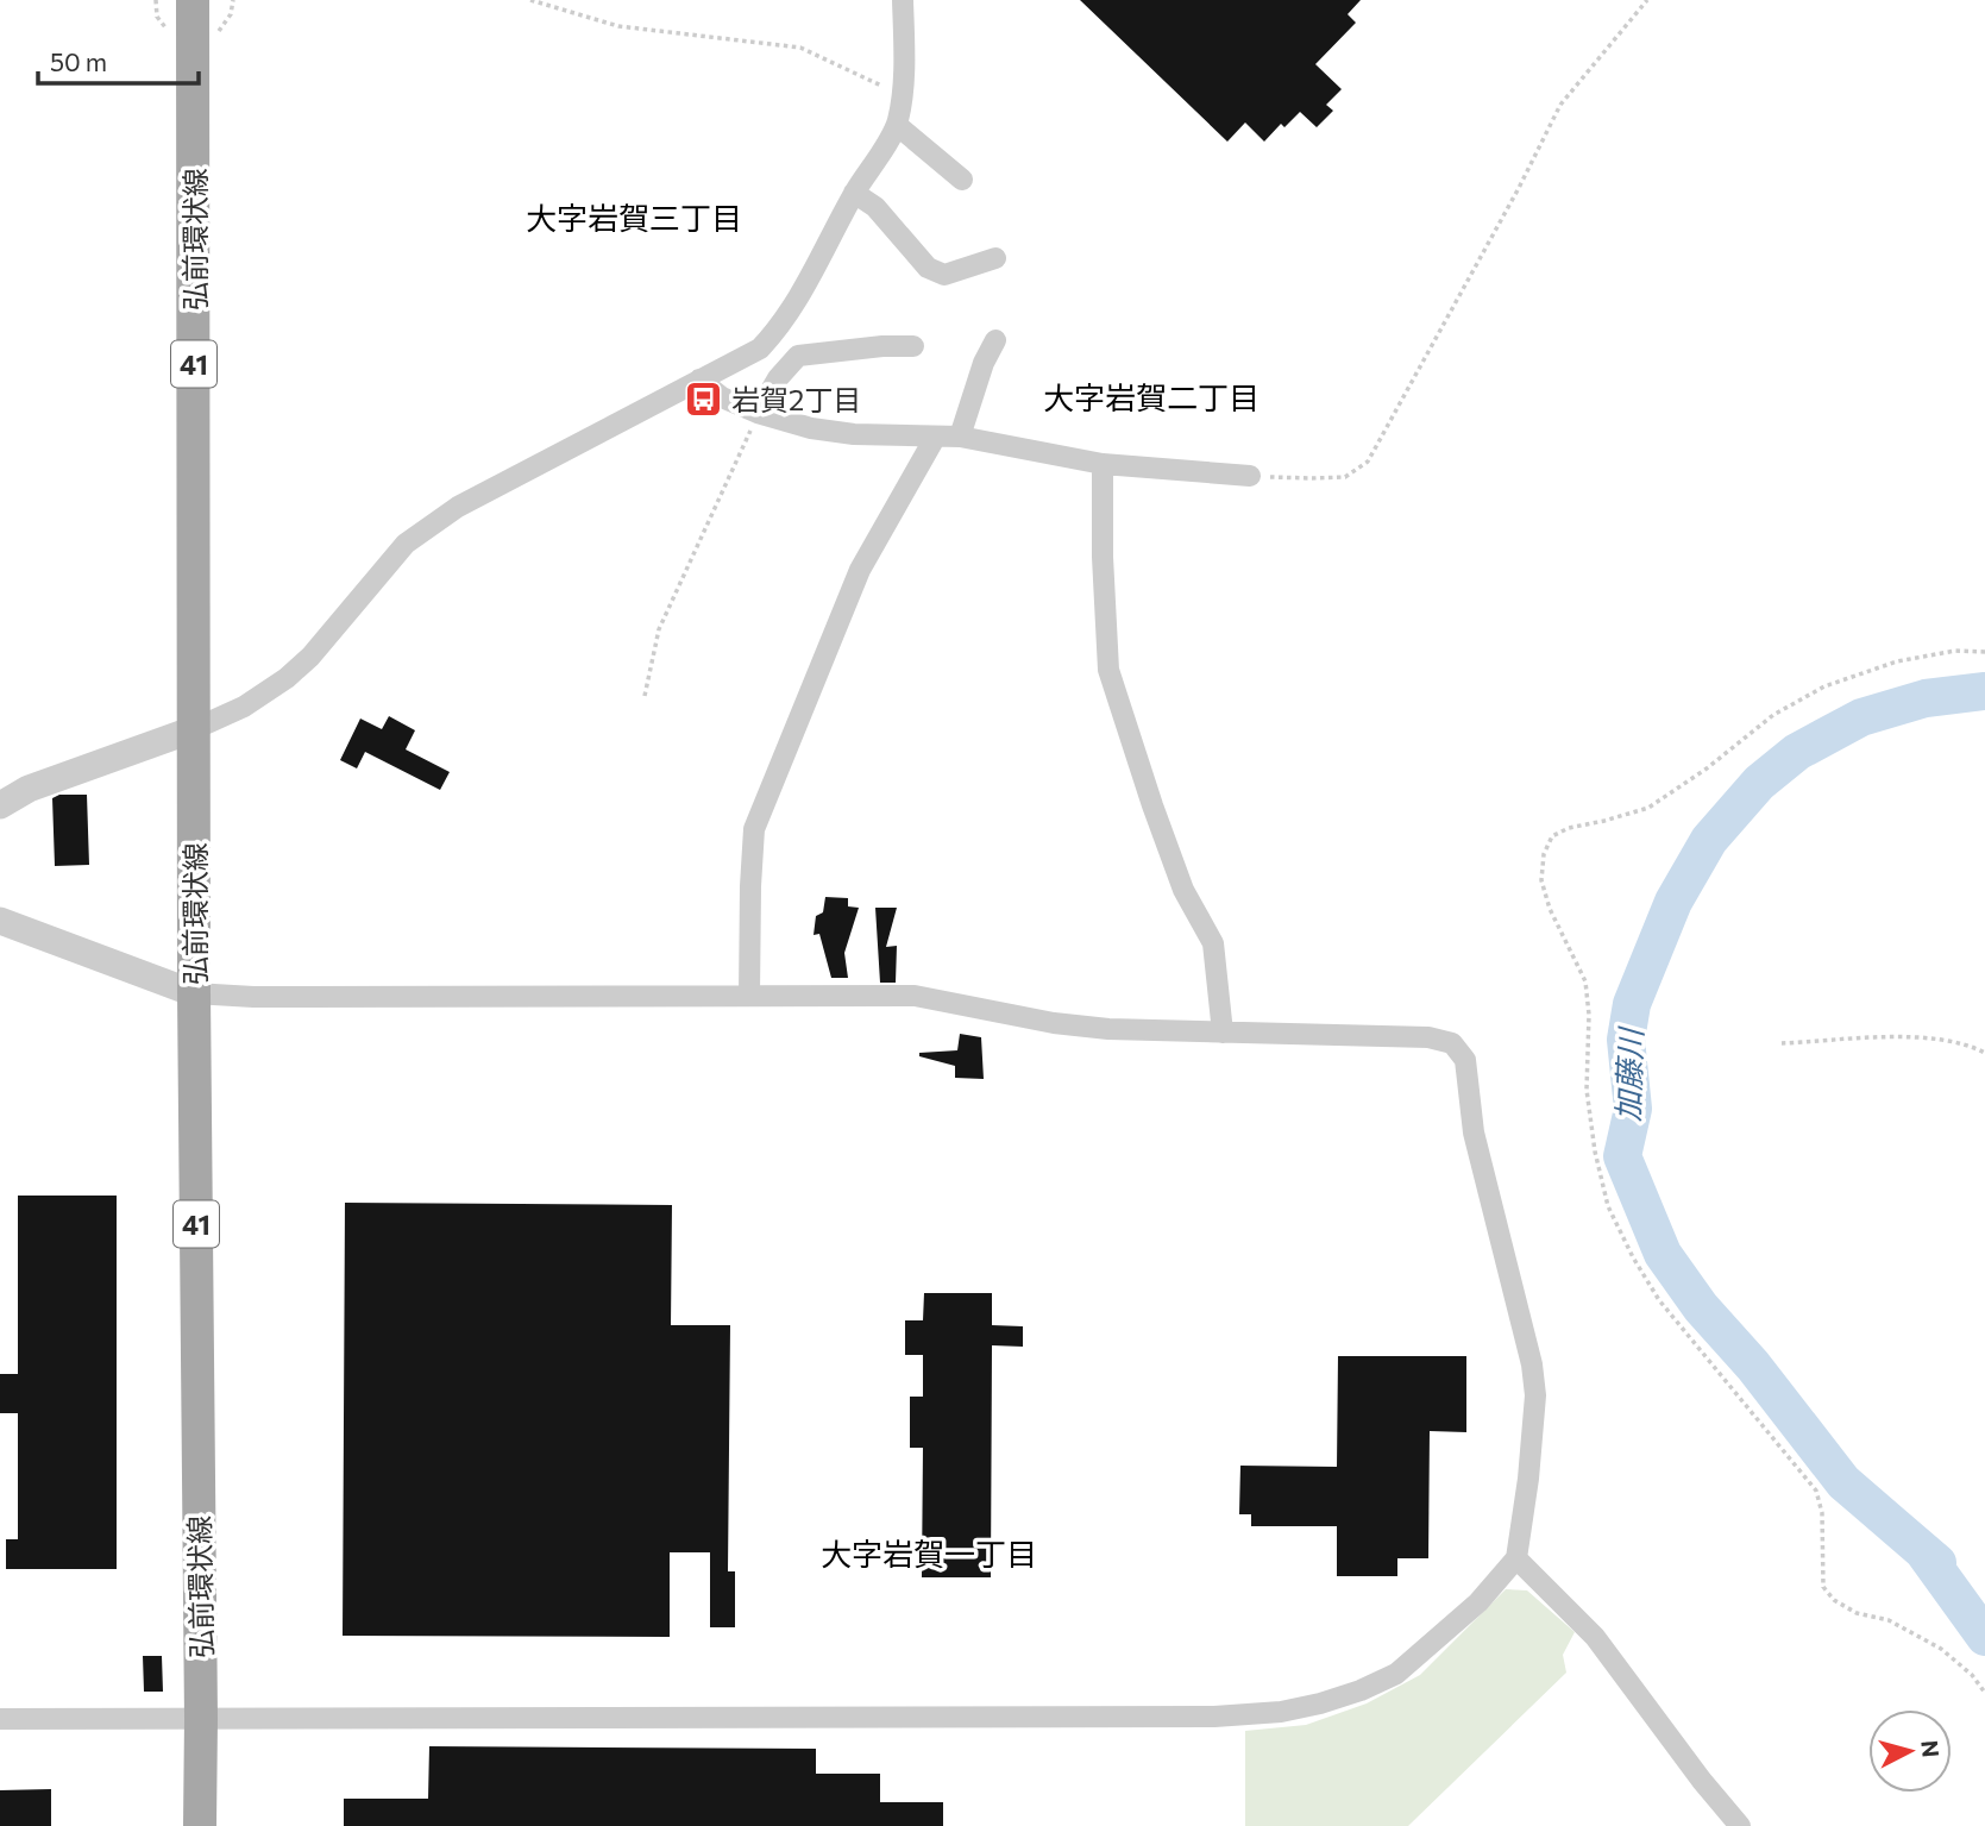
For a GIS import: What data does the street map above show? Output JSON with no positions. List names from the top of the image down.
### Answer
{
  "streets": {
    "main road": ["弘前環状線", "41"]
  },
  "districts": ["大字岩賀三丁目", "大字岩賀二丁目", "大字岩賀一丁目"],
  "water": ["加藤川"],
  "places": {
    "bus stop": ["岩賀2丁目"]
  },
  "scale_bar": "50 m",
  "north": "right"
}
